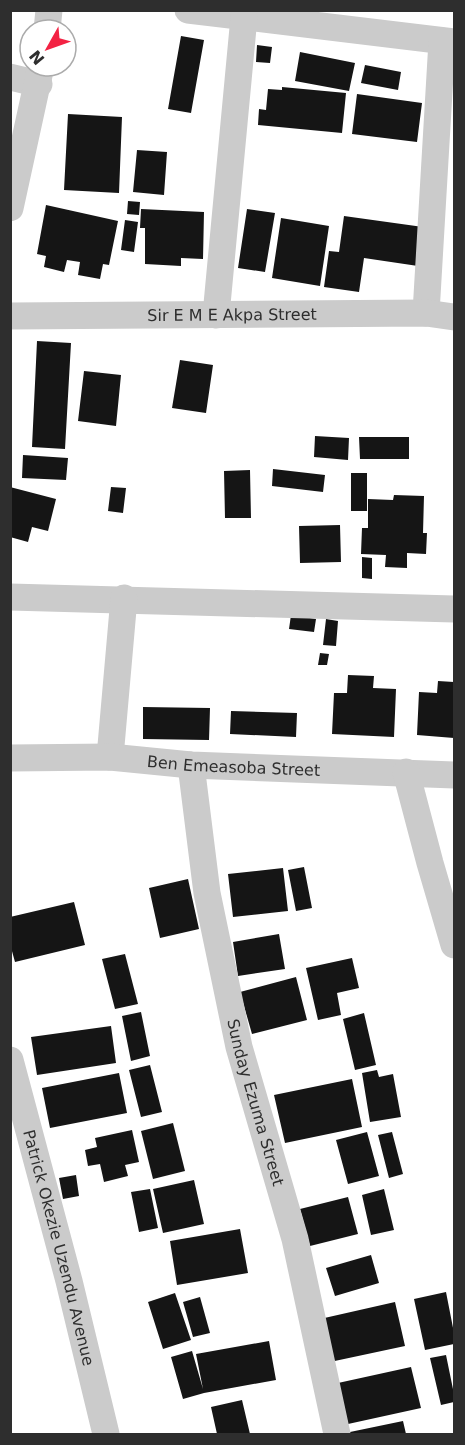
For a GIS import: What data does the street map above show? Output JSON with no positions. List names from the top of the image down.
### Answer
{
  "streets": {
    "street": [
      "Sir E M E Akpa Street",
      "Ben Emeasoba Street",
      "Sunday Ezuma Street",
      "Patrick Okezie Uzendu Avenue"
    ]
  },
  "crossings": [
    ["Ben Emeasoba Street", "Sunday Ezuma Street"]
  ],
  "north": "bottom left"
}
